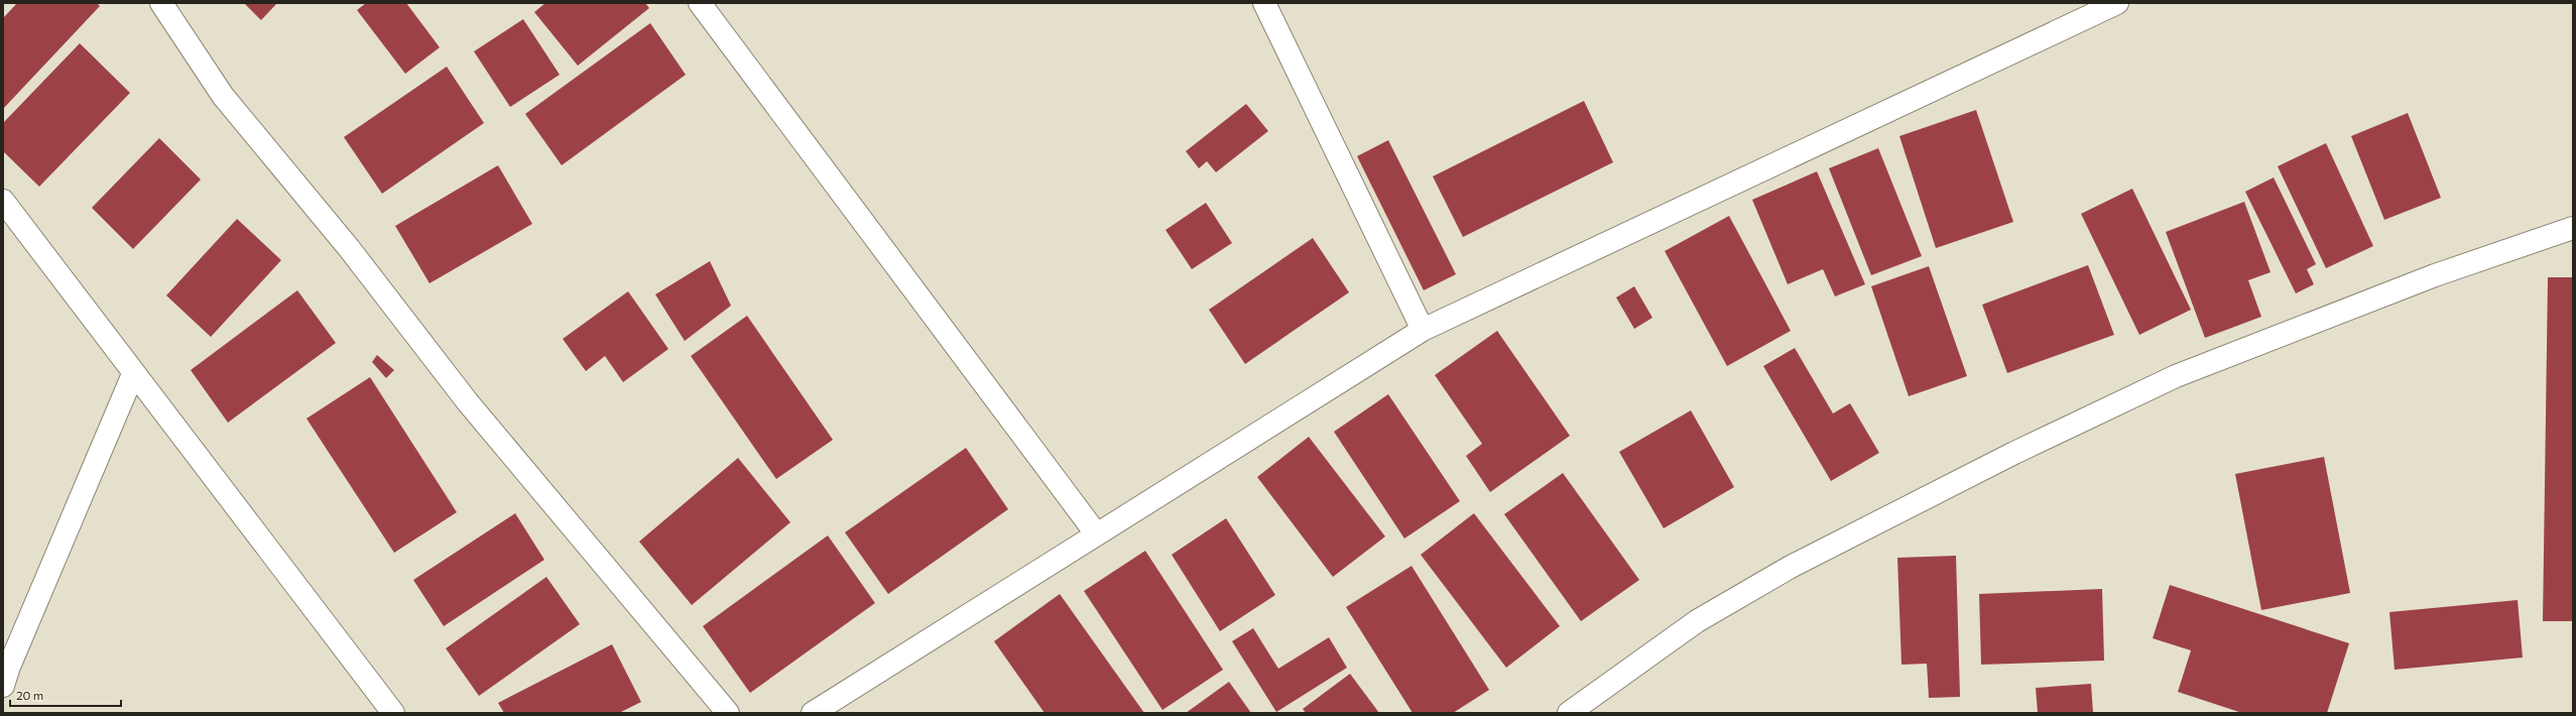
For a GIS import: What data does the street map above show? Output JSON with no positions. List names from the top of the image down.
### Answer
{
  "scale_bar": "20 m"
}
